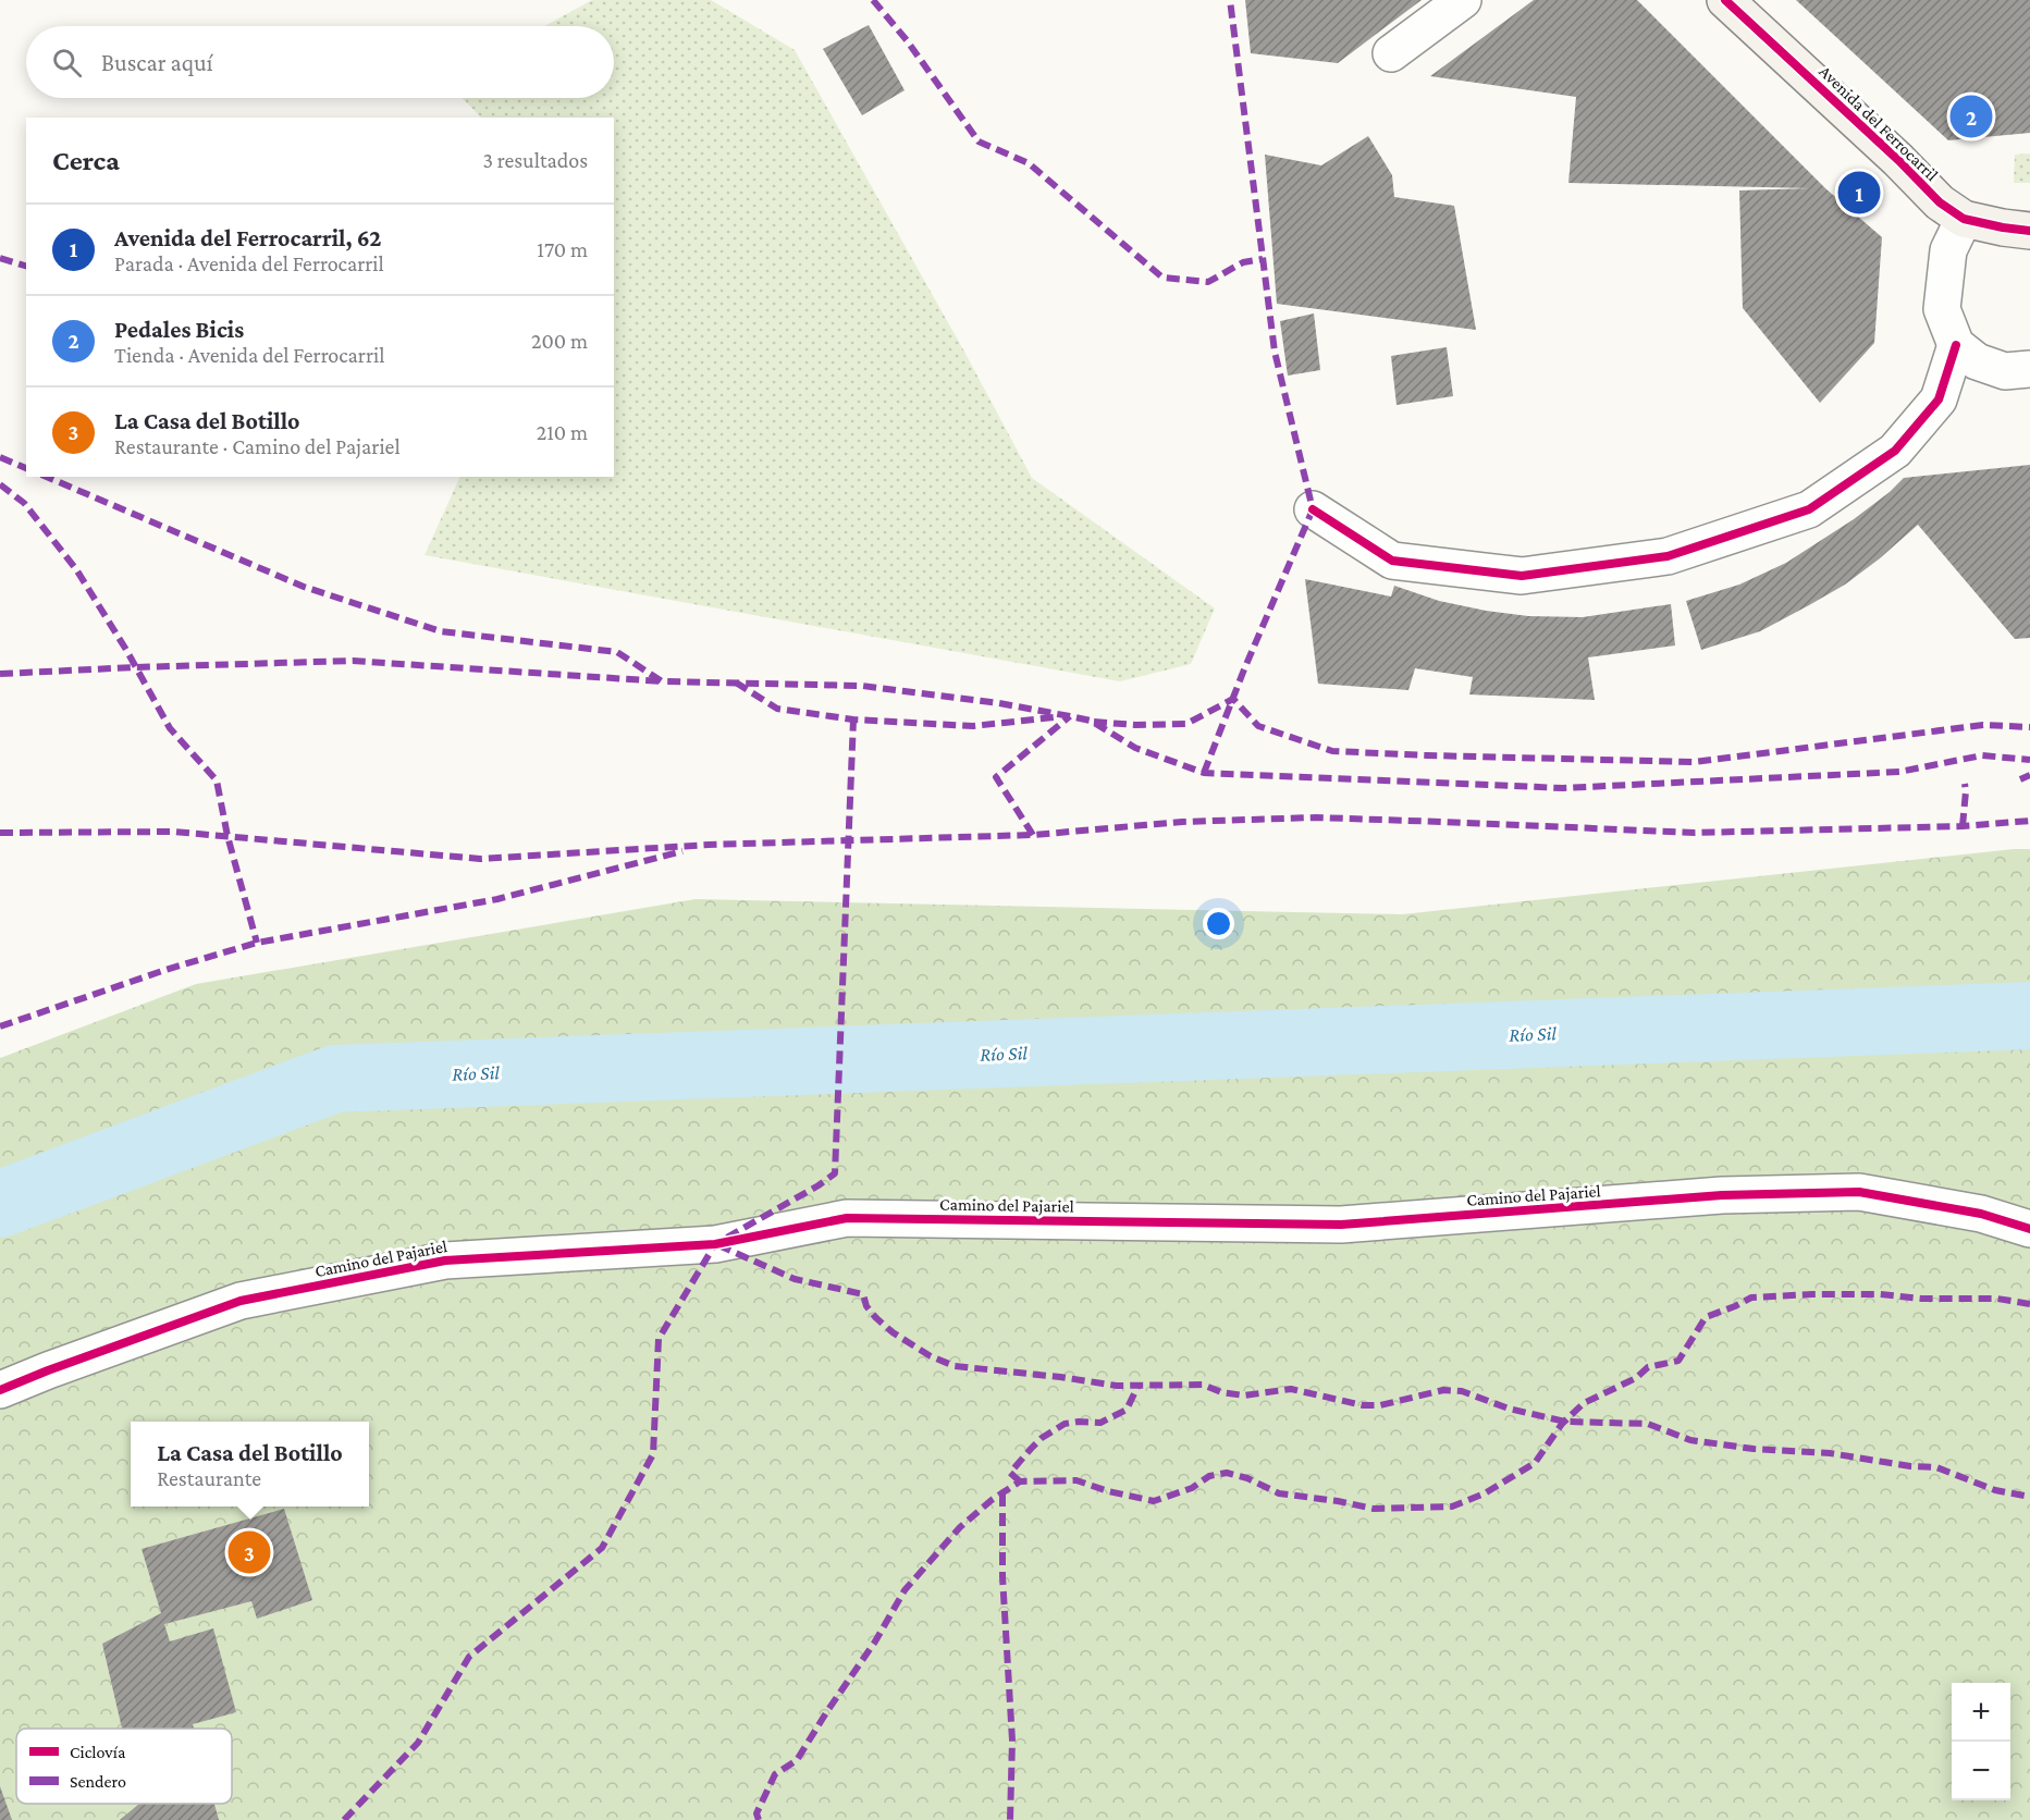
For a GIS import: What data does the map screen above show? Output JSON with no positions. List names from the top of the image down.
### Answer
{
  "streets": {
    "street": ["Avenida del Ferrocarril", "Camino del Pajariel"]
  },
  "water": ["Río Sil"],
  "legend": ["Ciclovía", "Sendero"],
  "page": {
    "search": "Buscar aquí",
    "pins": ["2", "1", "3"],
    "heading": ["Cerca", "3 resultados"],
    "list": [
      {
        "mark": "1",
        "name": "Avenida del Ferrocarril, 62",
        "note": "Parada · Avenida del Ferrocarril",
        "value": "170 m"
      },
      {
        "mark": "2",
        "name": "Pedales Bicis",
        "note": "Tienda · Avenida del Ferrocarril",
        "value": "200 m"
      },
      {
        "mark": "3",
        "name": "La Casa del Botillo",
        "note": "Restaurante · Camino del Pajariel",
        "value": "210 m"
      }
    ],
    "popup": ["La Casa del Botillo", "Restaurante"],
    "map_buttons": ["+", "−"]
  }
}
